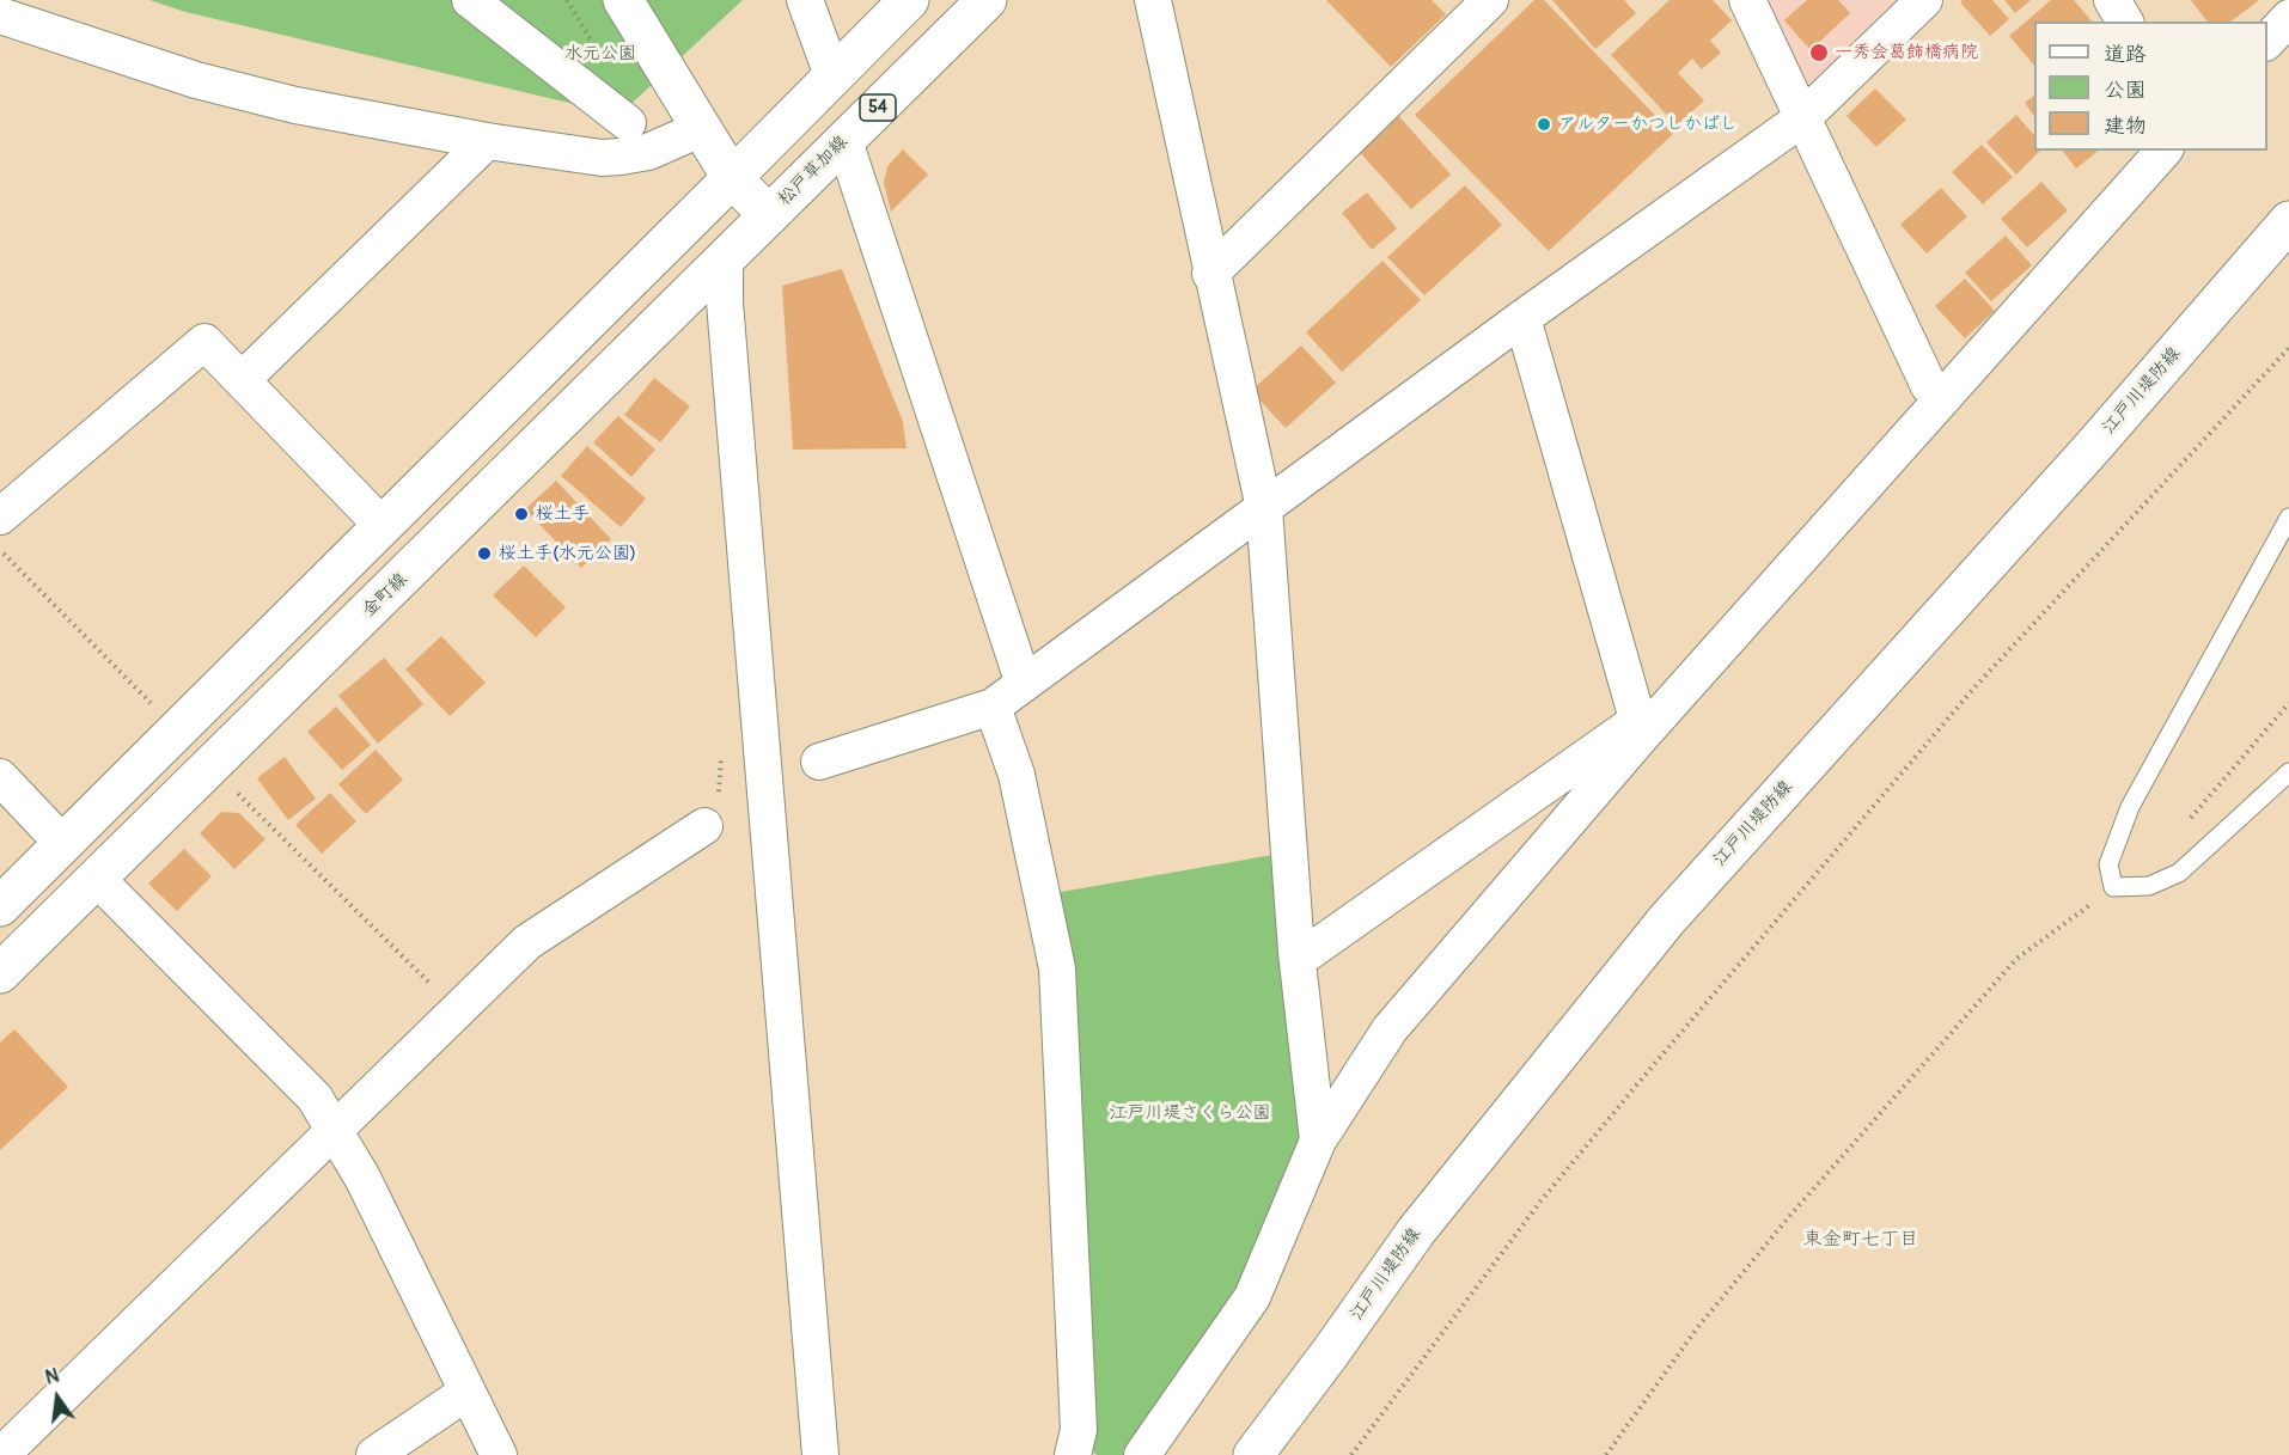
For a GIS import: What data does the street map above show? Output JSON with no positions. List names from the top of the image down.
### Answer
{
  "streets": {
    "main road": [
      "54",
      "松戸草加線",
      "江戸川堤防線",
      "金町線"
    ]
  },
  "crossings": [
    ["松戸草加線", "金町線"]
  ],
  "districts": ["東金町七丁目"],
  "parks": ["水元公園", "江戸川堤さくら公園"],
  "places": [
    "一秀会葛飾橋病院",
    "アルターかつしかばし",
    "桜土手",
    "桜土手(水元公園)"
  ],
  "legend": ["道路", "公園", "建物"],
  "north": "top"
}
